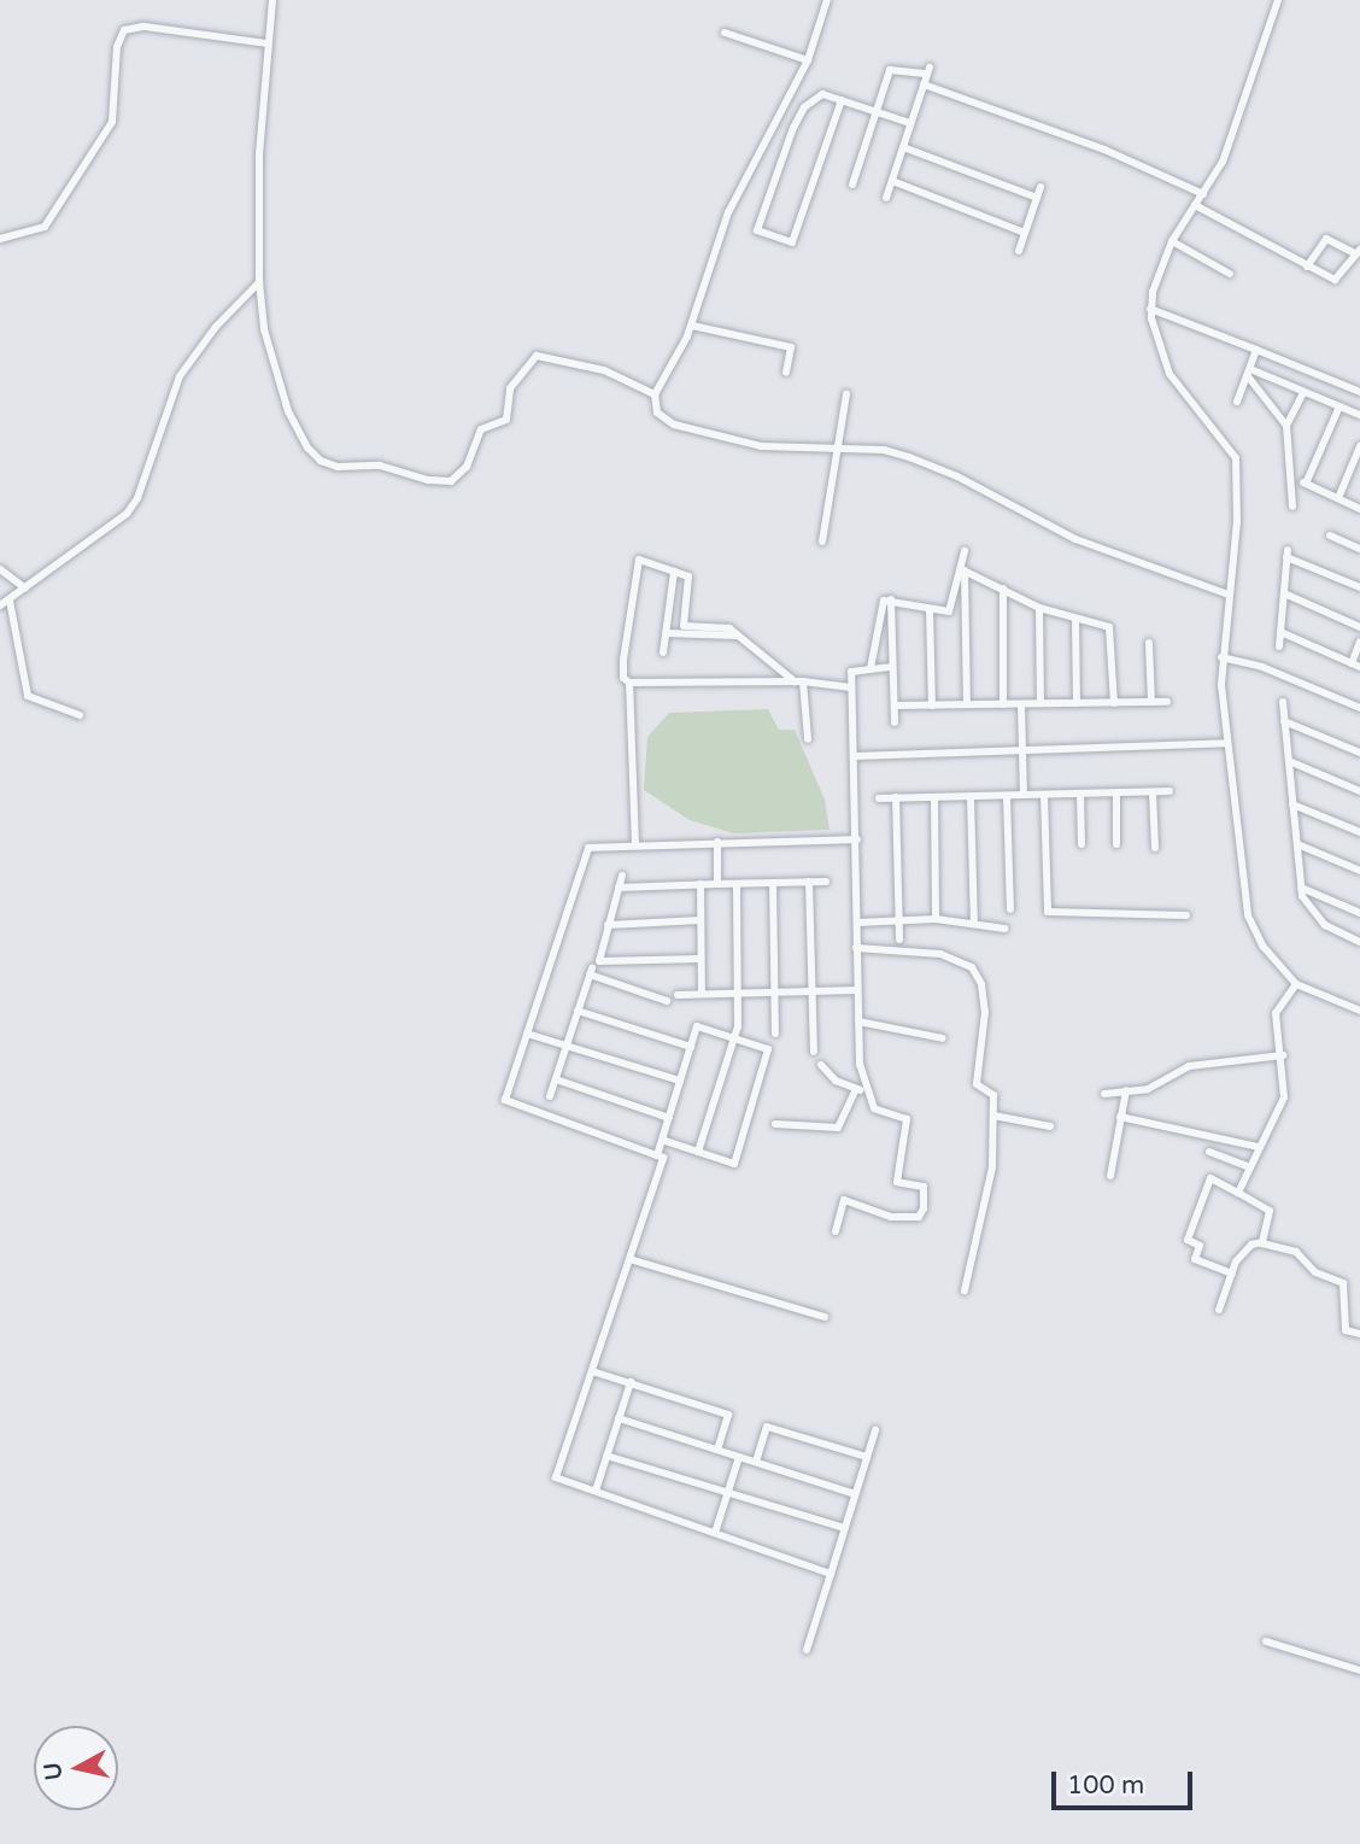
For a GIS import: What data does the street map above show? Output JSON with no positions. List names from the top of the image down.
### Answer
{
  "scale_bar": "100 m",
  "north": "left"
}
